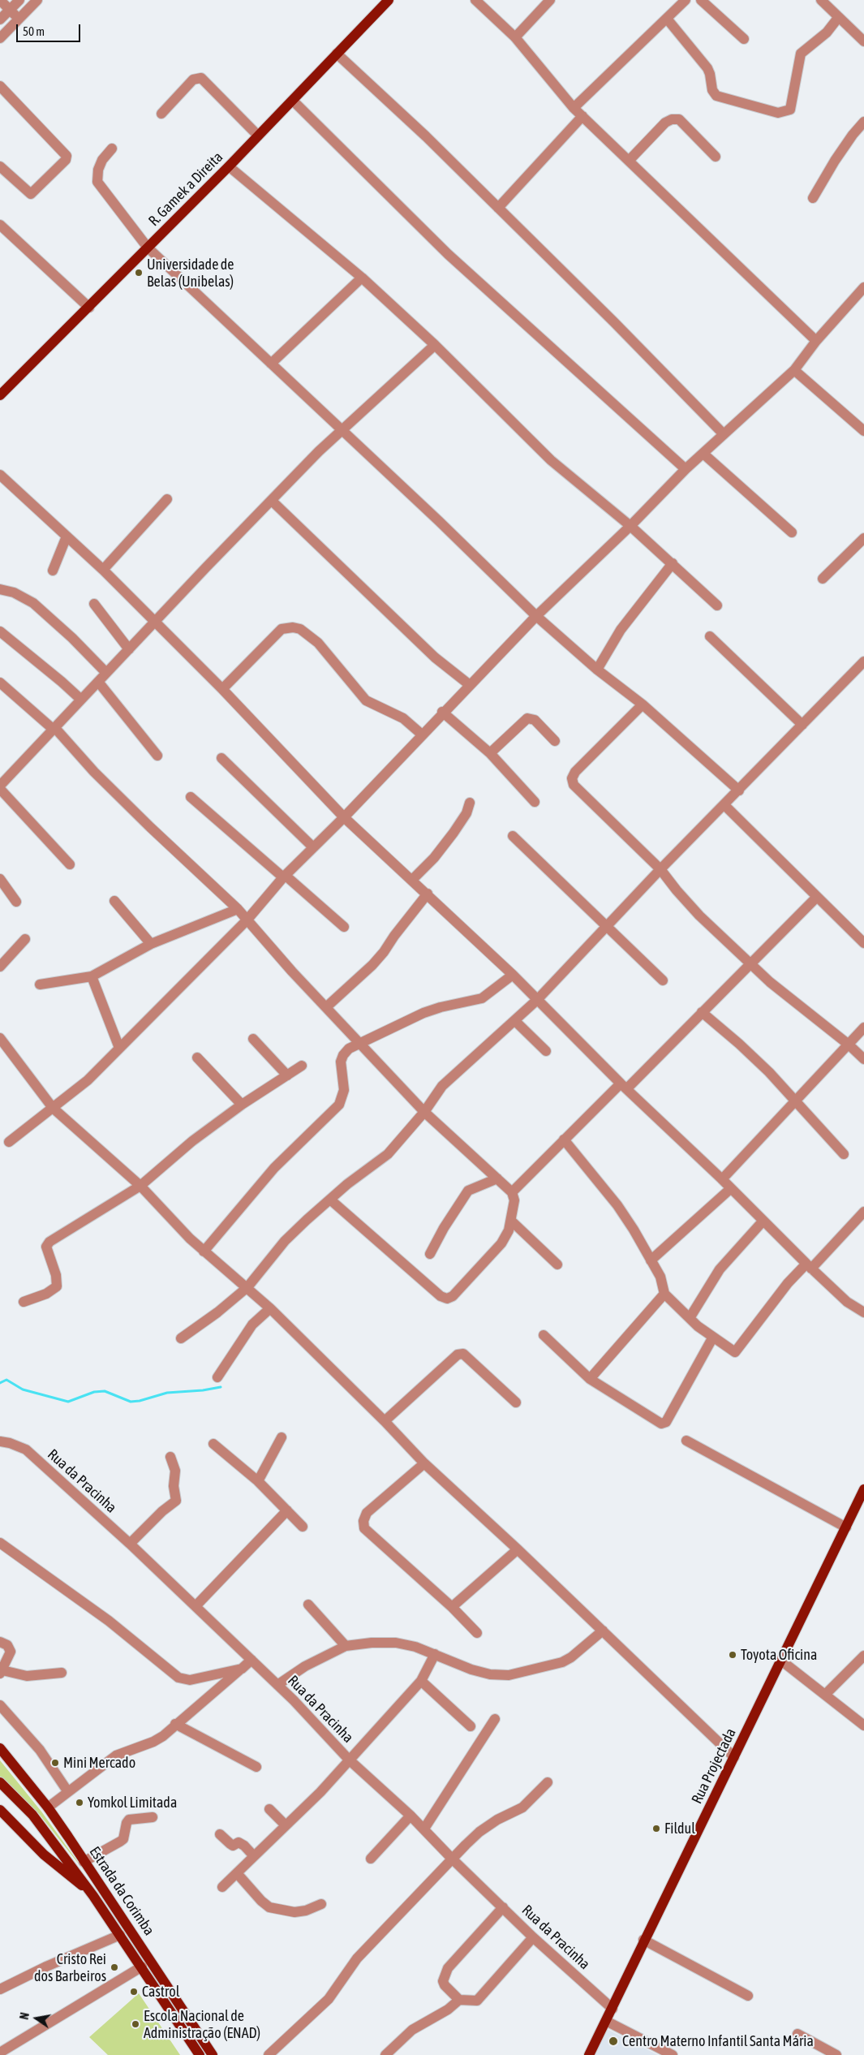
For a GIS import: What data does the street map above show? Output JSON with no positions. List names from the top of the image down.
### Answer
{
  "streets": {
    "main road": ["R. Gamek a Direita", "Rua Projectada", "Estrada da Corimba"],
    "street": ["Rua da Pracinha"]
  },
  "crossings": [
    ["Rua da Pracinha", "Rua Projectada"]
  ],
  "places": [
    "Universidade de Belas (Unibelas)",
    "Toyota Oficina",
    "Mini Mercado",
    "Yomkol Limitada",
    "Fildul",
    "Cristo Rei dos Barbeiros",
    "Castrol",
    "Escola Nacional de Administração (ENAD)",
    "Centro Materno Infantil Santa Mária"
  ],
  "scale_bar": "50 m",
  "north": "left"
}
